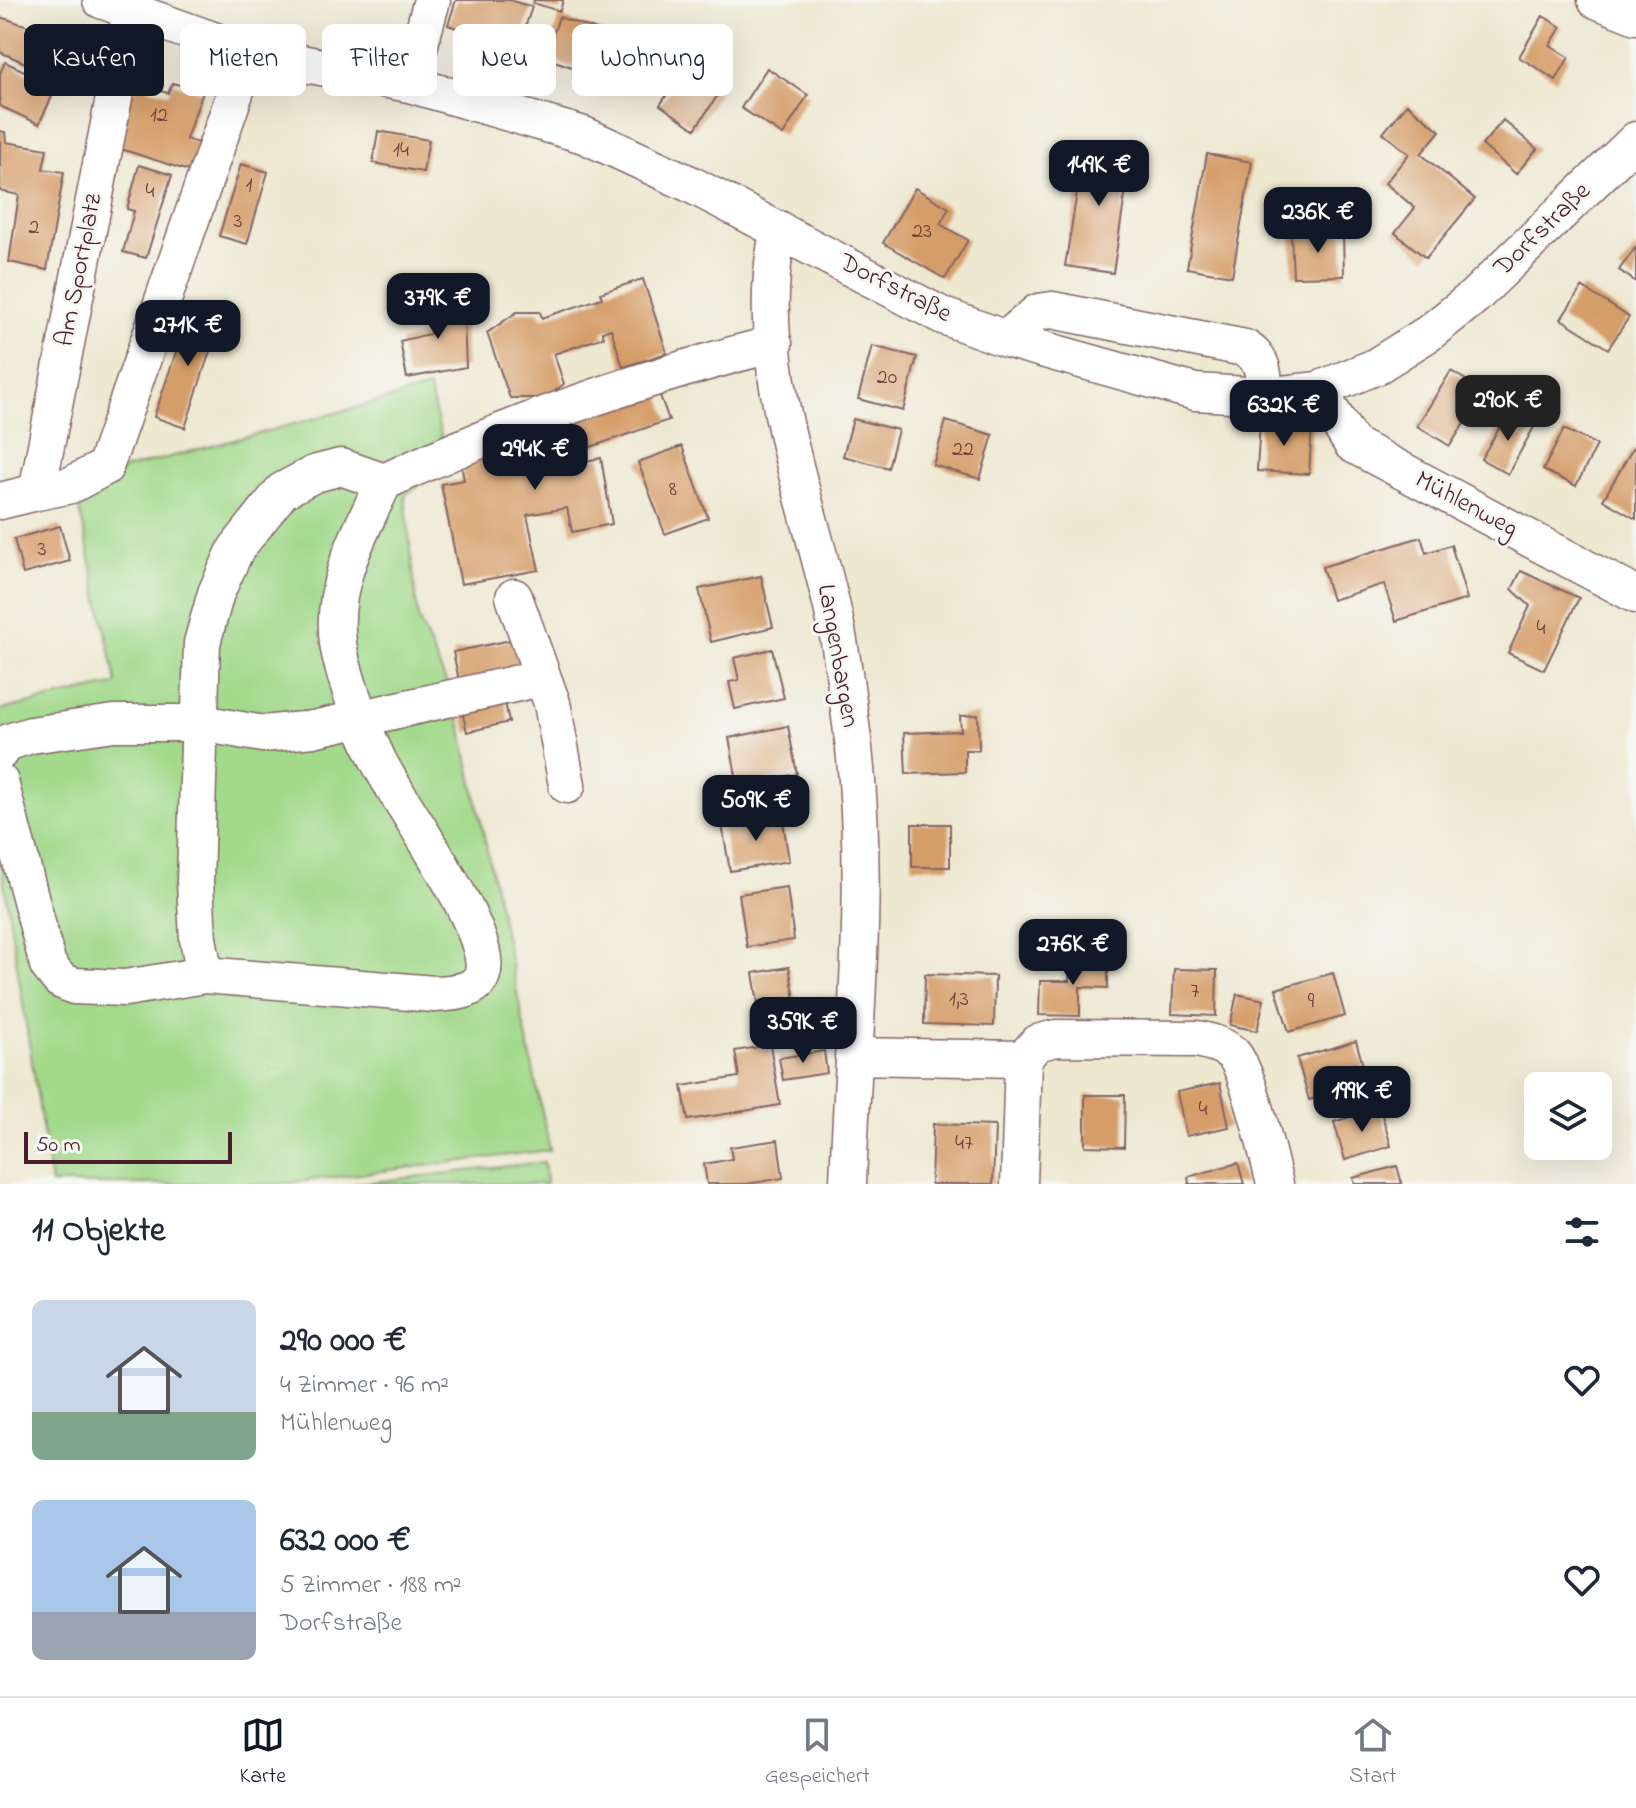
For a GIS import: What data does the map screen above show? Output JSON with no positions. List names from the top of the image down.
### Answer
{
  "streets": {
    "street": [
      "Dorfstraße",
      "Am Sportplatz",
      "Mühlenweg",
      "Langenbargen"
    ]
  },
  "crossings": [
    ["Dorfstraße", "Am Sportplatz"],
    ["Dorfstraße", "Mühlenweg"],
    ["Dorfstraße", "Langenbargen"]
  ],
  "house_numbers": [
    "12",
    "14",
    "1",
    "4",
    "3",
    "2",
    "23",
    "20",
    "22",
    "8",
    "3",
    "4",
    "7",
    "1,3",
    "9",
    "4",
    "47"
  ],
  "scale_bar": "50 m",
  "page": {
    "chip": [
      "Kaufen",
      "Mieten",
      "Filter",
      "Neu",
      "Wohnung"
    ],
    "price": [
      "149K €",
      "236K €",
      "379K €",
      "271K €",
      "290K €",
      "632K €",
      "294K €",
      "509K €",
      "276K €",
      "359K €",
      "199K €"
    ],
    "scale": "50 m",
    "heading": "11 Objekte",
    "list": [
      {
        "name": "290 000 €",
        "note": "4 Zimmer · 96 m² · Mühlenweg"
      },
      {
        "name": "632 000 €",
        "note": "5 Zimmer · 188 m² · Dorfstraße"
      }
    ],
    "tabs": ["Karte", "Gespeichert", "Start"]
  }
}
